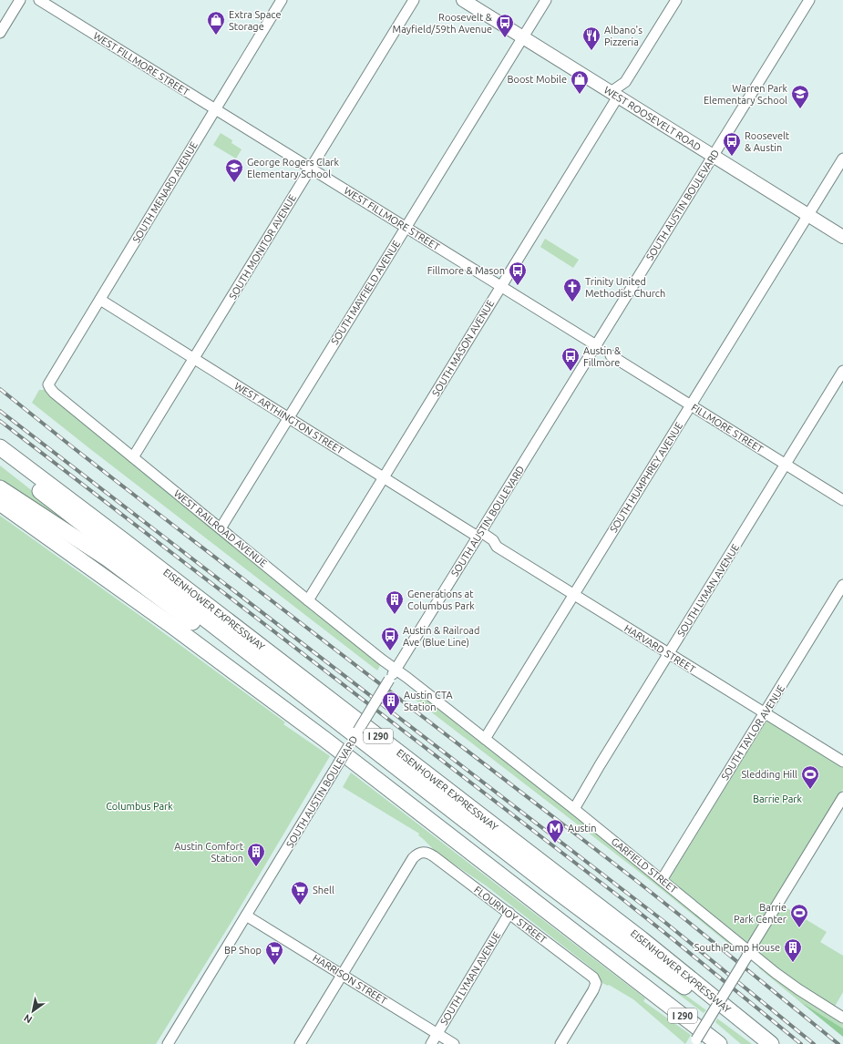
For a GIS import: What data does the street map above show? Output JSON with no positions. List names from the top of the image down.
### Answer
{
  "streets": {
    "highway": ["EISENHOWER EXPRESSWAY", "I 290"],
    "main road": ["WEST ROOSEVELT ROAD"],
    "street": [
      "WEST FILLMORE STREET",
      "SOUTH MENARD AVENUE",
      "SOUTH AUSTIN BOULEVARD",
      "SOUTH MONITOR AVENUE",
      "SOUTH MAYFIELD AVENUE",
      "SOUTH MASON AVENUE",
      "WEST ARTHINGTON STREET",
      "FILLMORE STREET",
      "SOUTH HUMPHREY AVENUE",
      "WEST RAILROAD AVENUE",
      "SOUTH LYMAN AVENUE",
      "HARVARD STREET",
      "SOUTH TAYLOR AVENUE",
      "GARFIELD STREET",
      "FLOURNOY STREET",
      "HARRISON STREET"
    ]
  },
  "crossings": [
    ["WEST FILLMORE STREET", "SOUTH MENARD AVENUE"],
    ["WEST FILLMORE STREET", "SOUTH AUSTIN BOULEVARD"],
    ["WEST FILLMORE STREET", "SOUTH MONITOR AVENUE"],
    ["WEST FILLMORE STREET", "SOUTH MAYFIELD AVENUE"],
    ["WEST FILLMORE STREET", "SOUTH MASON AVENUE"],
    ["WEST ROOSEVELT ROAD", "SOUTH AUSTIN BOULEVARD"],
    ["WEST ROOSEVELT ROAD", "SOUTH MAYFIELD AVENUE"],
    ["WEST ROOSEVELT ROAD", "SOUTH MASON AVENUE"],
    ["WEST ROOSEVELT ROAD", "SOUTH HUMPHREY AVENUE"],
    ["SOUTH MENARD AVENUE", "WEST ARTHINGTON STREET"],
    ["SOUTH MENARD AVENUE", "WEST RAILROAD AVENUE"],
    ["SOUTH AUSTIN BOULEVARD", "WEST ARTHINGTON STREET"],
    ["SOUTH AUSTIN BOULEVARD", "WEST RAILROAD AVENUE"],
    ["SOUTH AUSTIN BOULEVARD", "HARVARD STREET"],
    ["SOUTH AUSTIN BOULEVARD", "GARFIELD STREET"],
    ["SOUTH AUSTIN BOULEVARD", "HARRISON STREET"],
    ["SOUTH MONITOR AVENUE", "WEST ARTHINGTON STREET"],
    ["SOUTH MONITOR AVENUE", "WEST RAILROAD AVENUE"],
    ["SOUTH MAYFIELD AVENUE", "WEST ARTHINGTON STREET"],
    ["SOUTH MAYFIELD AVENUE", "WEST RAILROAD AVENUE"],
    ["SOUTH MASON AVENUE", "WEST ARTHINGTON STREET"],
    ["SOUTH MASON AVENUE", "WEST RAILROAD AVENUE"],
    ["WEST ARTHINGTON STREET", "HARVARD STREET"],
    ["FILLMORE STREET", "SOUTH HUMPHREY AVENUE"],
    ["FILLMORE STREET", "SOUTH LYMAN AVENUE"],
    ["SOUTH HUMPHREY AVENUE", "HARVARD STREET"],
    ["SOUTH HUMPHREY AVENUE", "GARFIELD STREET"],
    ["WEST RAILROAD AVENUE", "GARFIELD STREET"],
    ["SOUTH LYMAN AVENUE", "HARVARD STREET"],
    ["SOUTH LYMAN AVENUE", "GARFIELD STREET"],
    ["SOUTH LYMAN AVENUE", "FLOURNOY STREET"],
    ["SOUTH LYMAN AVENUE", "HARRISON STREET"],
    ["HARVARD STREET", "SOUTH TAYLOR AVENUE"],
    ["SOUTH TAYLOR AVENUE", "GARFIELD STREET"],
    ["FLOURNOY STREET", "HARRISON STREET"]
  ],
  "parks": ["Barrie Park", "Columbus Park"],
  "places": {
    "shop": ["Extra Space Storage", "Boost Mobile"],
    "bus stop": [
      "Roosevelt & Mayfield/59th Avenue",
      "Roosevelt & Austin",
      "Fillmore & Mason",
      "Austin & Fillmore",
      "Austin & Railroad Ave (Blue Line)"
    ],
    "restaurant": ["Albano's Pizzeria"],
    "school or university": ["Warren Park Elementary School", "George Rogers Clark Elementary School"],
    "church": ["Trinity United Methodist Church"],
    "building": [
      "Generations at Columbus Park",
      "Austin CTA Station",
      "Austin Comfort Station",
      "South Pump House"
    ],
    "sports": ["Sledding Hill", "Barrie Park Center"],
    "metro station": ["Austin"],
    "supermarket": ["Shell", "BP Shop"]
  },
  "north": "bottom left"
}
